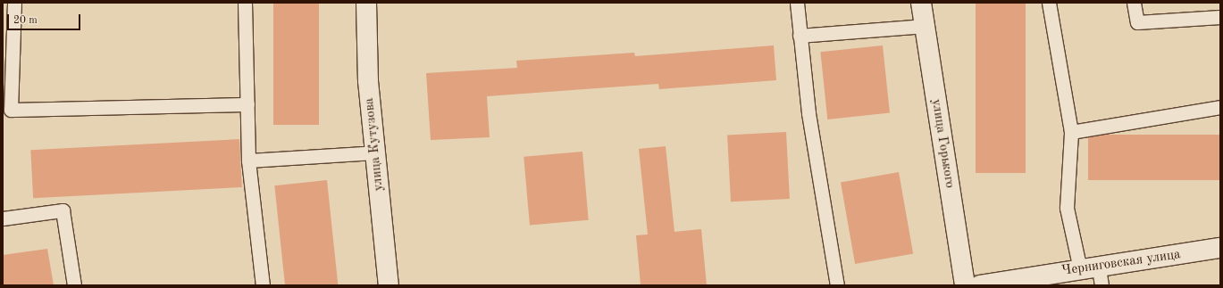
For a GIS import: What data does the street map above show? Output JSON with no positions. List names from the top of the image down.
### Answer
{
  "streets": {
    "street": ["улица Горького", "улица Кутузова", "Черниговская улица"]
  },
  "scale_bar": "20 m"
}
